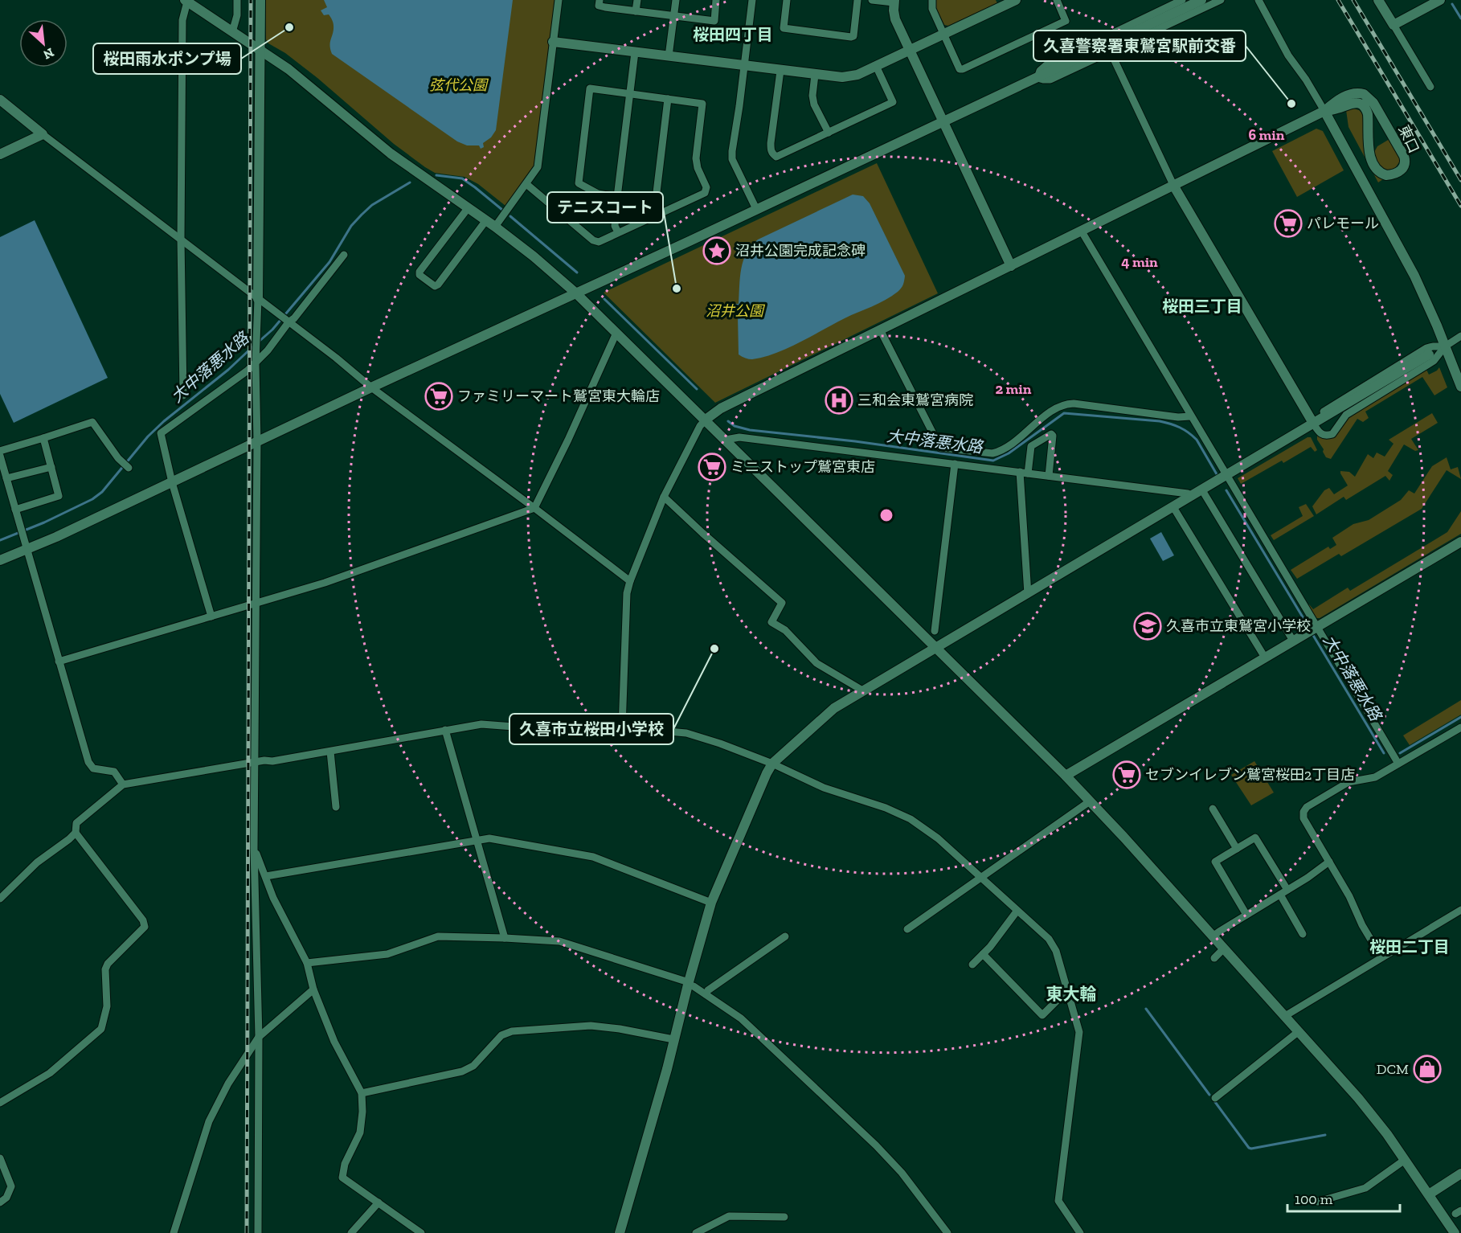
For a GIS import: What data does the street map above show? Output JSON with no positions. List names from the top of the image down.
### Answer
{
  "streets": {
    "street": ["東口"]
  },
  "districts": [
    "桜田四丁目",
    "桜田三丁目",
    "桜田二丁目",
    "東大輪"
  ],
  "water": ["大中落悪水路"],
  "parks": ["弦代公園", "沼井公園"],
  "places": {
    "other": [
      "桜田雨水ポンプ場",
      "久喜警察署東鷲宮駅前交番",
      "テニスコート",
      "久喜市立桜田小学校"
    ],
    "supermarket": [
      "パレモール",
      "ファミリーマート鷲宮東大輪店",
      "ミニストップ鷲宮東店",
      "セブンイレブン鷲宮桜田2丁目店"
    ],
    "place": ["沼井公園完成記念碑"],
    "hospital": ["三和会東鷲宮病院"],
    "school or university": ["久喜市立東鷲宮小学校"],
    "shop": ["DCM"]
  },
  "scale_bar": "100 m",
  "north": "bottom right",
  "rings": ["6 min", "4 min", "2 min"]
}
